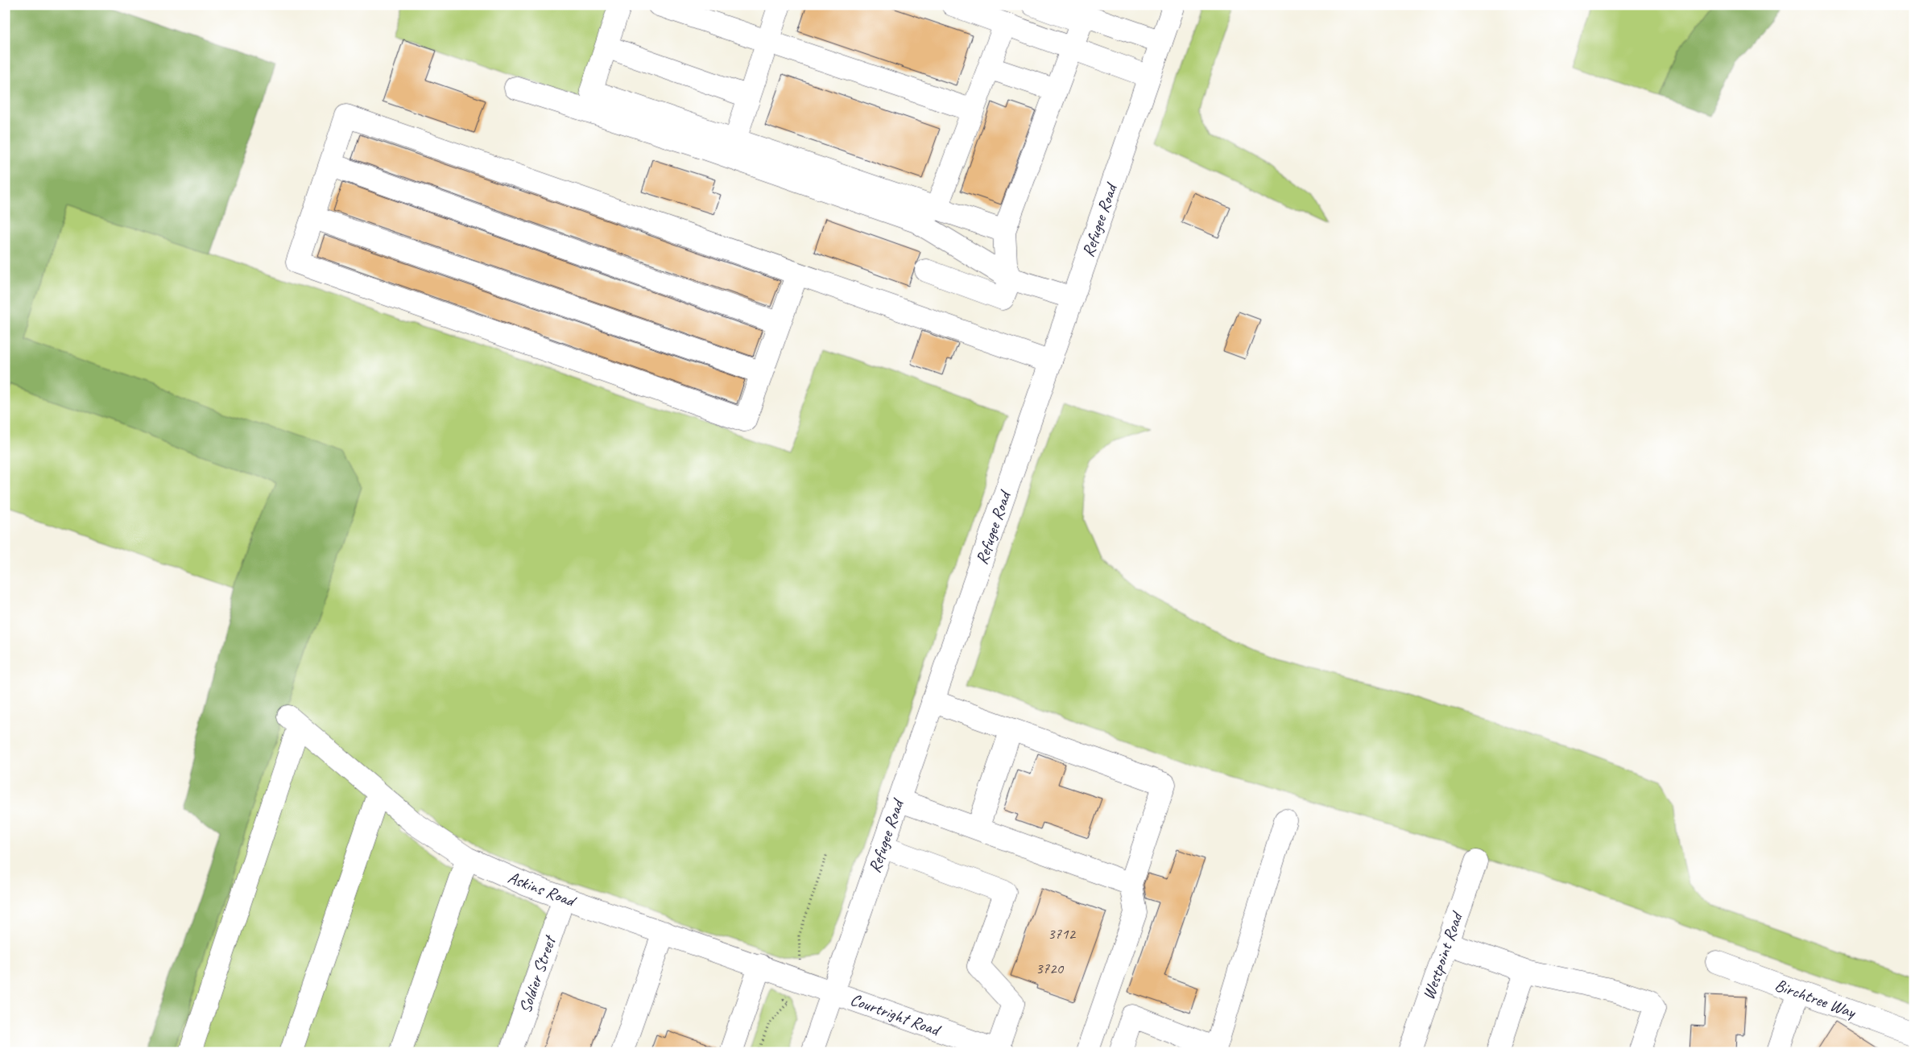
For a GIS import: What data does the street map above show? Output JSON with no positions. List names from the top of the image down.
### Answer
{
  "streets": {
    "street": [
      "Refugee Road",
      "Askins Road",
      "Westpoint Road",
      "Soldier Street",
      "Birchtree Way",
      "Courtright Road"
    ]
  },
  "crossings": [
    ["Refugee Road", "Askins Road"],
    ["Refugee Road", "Courtright Road"],
    ["Askins Road", "Soldier Street"],
    ["Askins Road", "Courtright Road"]
  ],
  "house_numbers": ["3712", "3720"]
}
